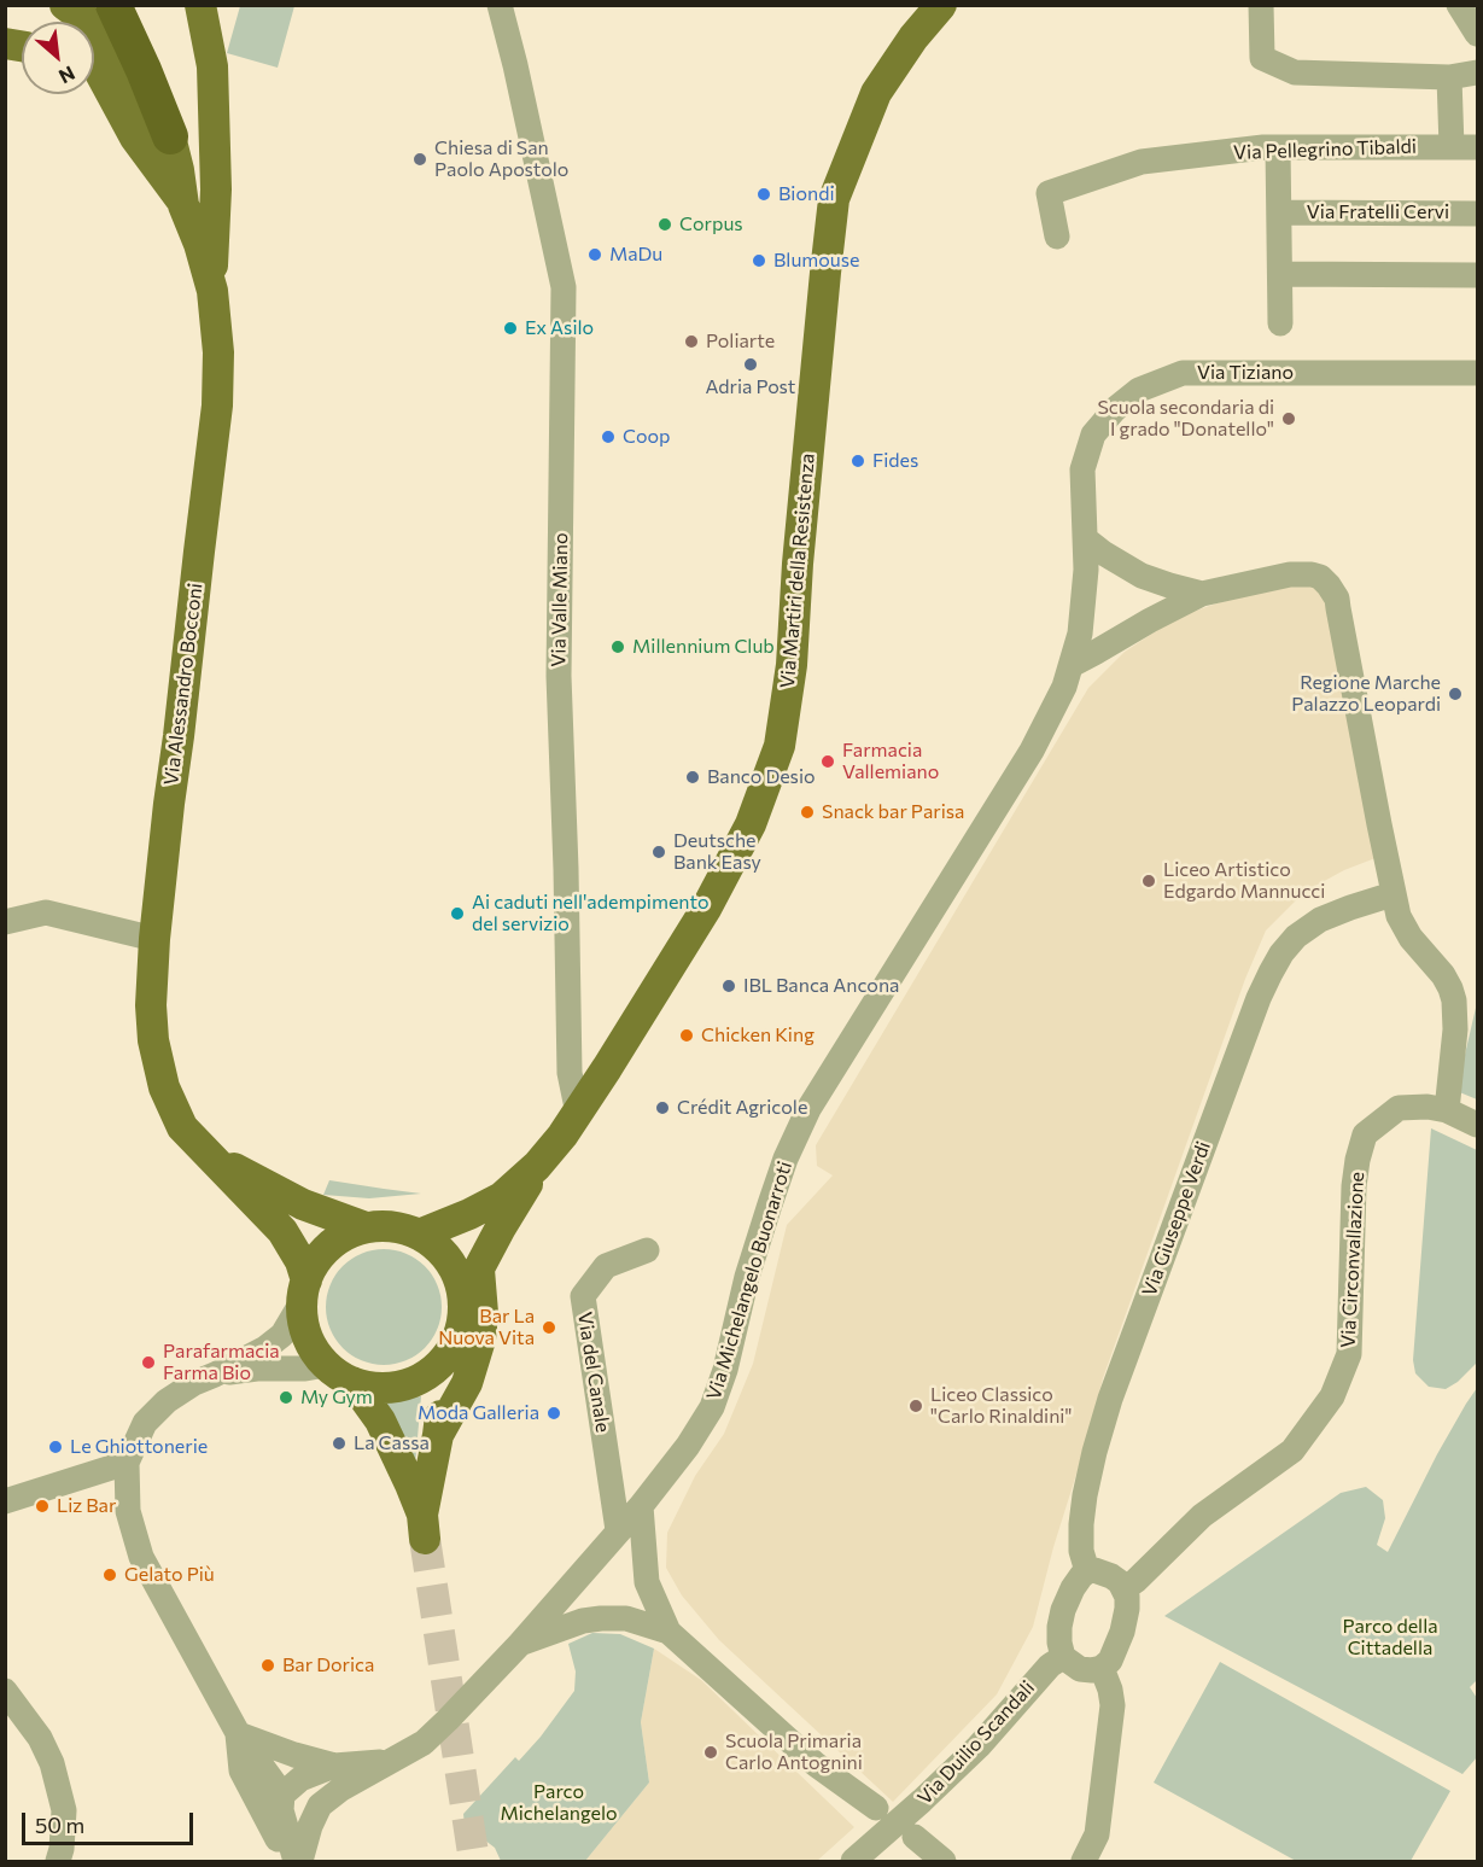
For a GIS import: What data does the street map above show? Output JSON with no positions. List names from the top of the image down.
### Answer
{
  "streets": {
    "main road": ["Via Martiri della Resistenza", "Via Alessandro Bocconi"],
    "street": [
      "Via Pellegrino Tibaldi",
      "Via Fratelli Cervi",
      "Via Tiziano",
      "Via Valle Miano",
      "Via Giuseppe Verdi",
      "Via Circonvallazione",
      "Via Michelangelo Buonarroti",
      "Via del Canale",
      "Via Duilio Scandali"
    ]
  },
  "crossings": [
    ["Via Pellegrino Tibaldi", "Via Fratelli Cervi"],
    ["Via Tiziano", "Via Michelangelo Buonarroti"],
    ["Via Martiri della Resistenza", "Via Valle Miano"],
    ["Via Giuseppe Verdi", "Via Circonvallazione"],
    ["Via Giuseppe Verdi", "Via Duilio Scandali"],
    ["Via Circonvallazione", "Via Duilio Scandali"],
    ["Via Michelangelo Buonarroti", "Via del Canale"]
  ],
  "parks": ["Parco della Cittadella", "Parco Michelangelo"],
  "places": [
    "Chiesa di San Paolo Apostolo",
    "Biondi",
    "Corpus",
    "MaDu",
    "Blumouse",
    "Ex Asilo",
    "Poliarte",
    "Adria Post",
    "Scuola secondaria di I grado \"Donatello\"",
    "Coop",
    "Fides",
    "Millennium Club",
    "Regione Marche Palazzo Leopardi",
    "Farmacia Vallemiano",
    "Banco Desio",
    "Snack bar Parisa",
    "Deutsche Bank Easy",
    "Liceo Artistico Edgardo Mannucci",
    "Ai caduti nell'adempimento del servizio",
    "IBL Banca Ancona",
    "Chicken King",
    "Crédit Agricole",
    "Bar La Nuova Vita",
    "Parafarmacia Farma Bio",
    "My Gym",
    "Liceo Classico \"Carlo Rinaldini\"",
    "Moda Galleria",
    "La Cassa",
    "Le Ghiottonerie",
    "Liz Bar",
    "Gelato Più",
    "Bar Dorica",
    "Scuola Primaria Carlo Antognini"
  ],
  "scale_bar": "50 m",
  "north": "bottom right"
}
